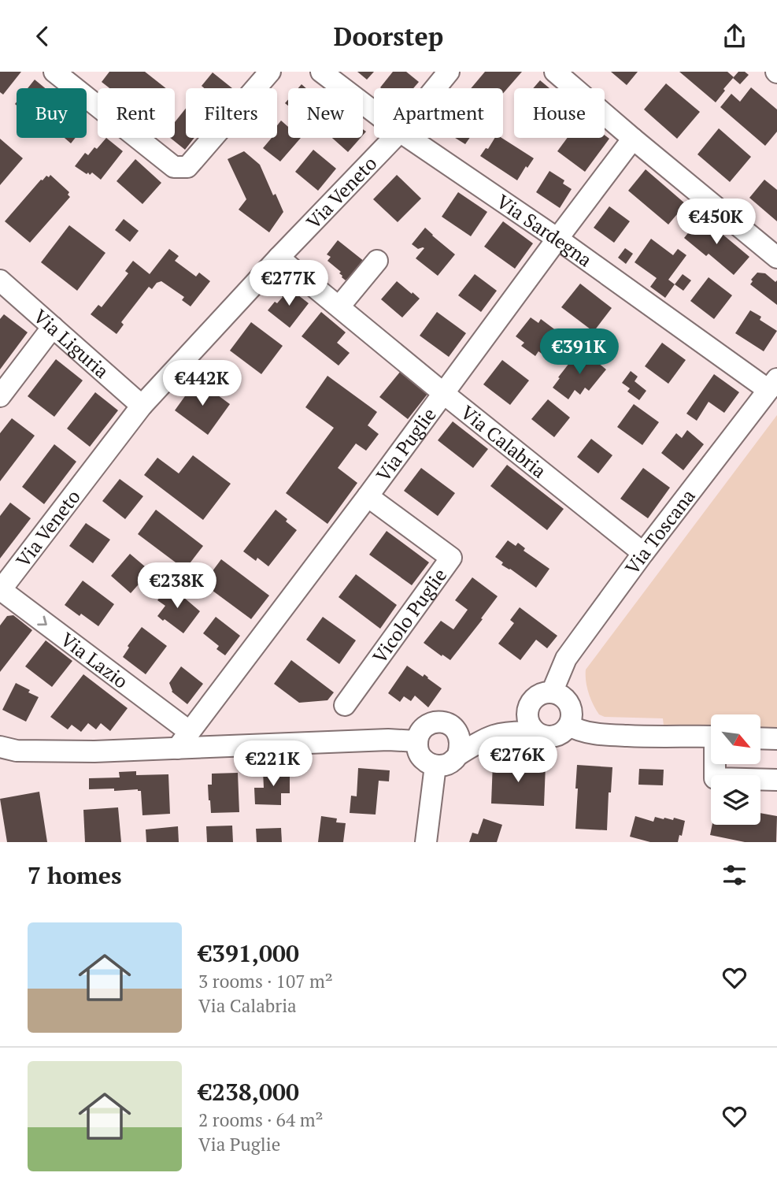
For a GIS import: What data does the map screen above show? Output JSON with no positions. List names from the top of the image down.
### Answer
{
  "streets": {
    "street": [
      "Via Veneto",
      "Via Sardegna",
      "Via Liguria",
      "Via Calabria",
      "Via Puglie",
      "Via Toscana",
      "Vicolo Puglie",
      "Via Lazio"
    ]
  },
  "crossings": [
    ["Via Veneto", "Via Liguria"],
    ["Via Veneto", "Via Calabria"],
    ["Via Veneto", "Via Lazio"],
    ["Via Sardegna", "Via Puglie"],
    ["Via Sardegna", "Via Toscana"],
    ["Via Calabria", "Via Puglie"],
    ["Via Calabria", "Via Toscana"],
    ["Via Puglie", "Vicolo Puglie"],
    ["Via Puglie", "Via Lazio"]
  ],
  "one_way": ["Via Lazio"],
  "north": "bottom right",
  "page": {
    "header": "Doorstep",
    "chip": [
      "Buy",
      "Rent",
      "Filters",
      "New",
      "Apartment",
      "House"
    ],
    "price": [
      "€450K",
      "€277K",
      "€391K",
      "€442K",
      "€238K",
      "€276K",
      "€221K"
    ],
    "heading": "7 homes",
    "list": [
      {
        "name": "€391,000",
        "note": "3 rooms · 107 m² · Via Calabria"
      },
      {
        "name": "€238,000",
        "note": "2 rooms · 64 m² · Via Puglie"
      }
    ]
  }
}
